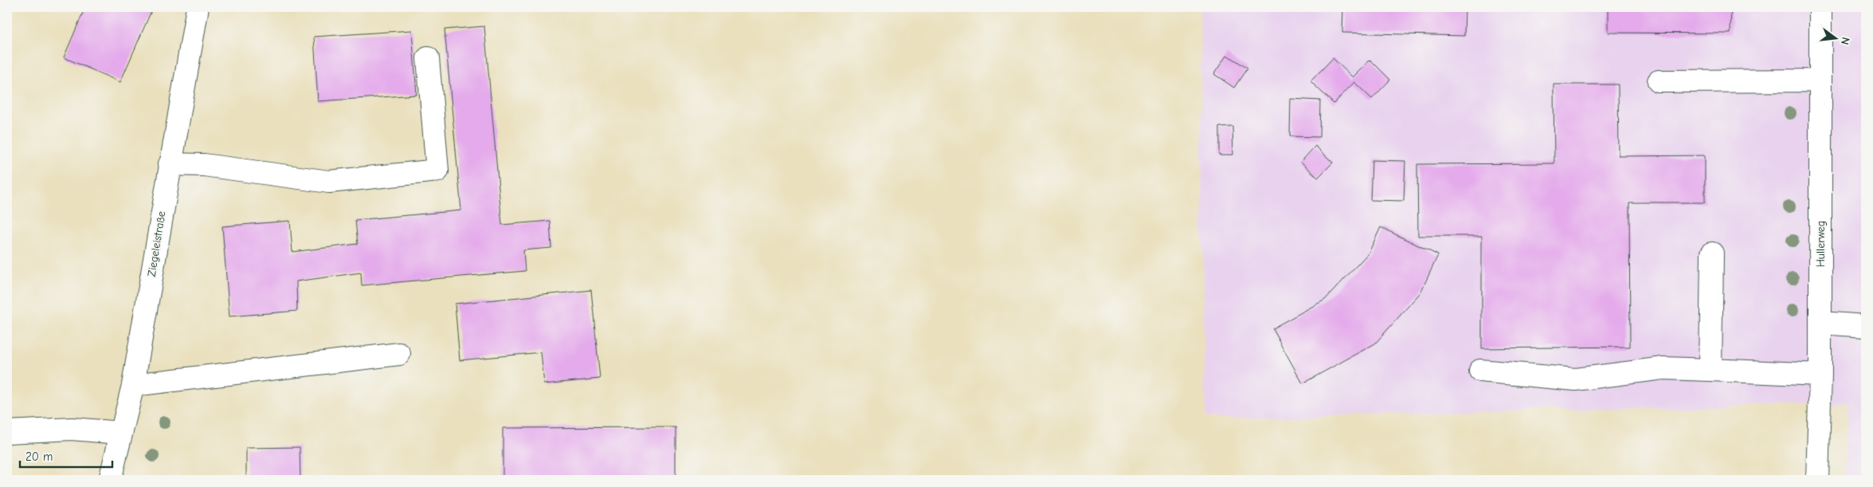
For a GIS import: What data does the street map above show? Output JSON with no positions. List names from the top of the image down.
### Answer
{
  "streets": {
    "street": ["Ziegeleistraße", "Hullerweg"]
  },
  "scale_bar": "20 m",
  "north": "right"
}
